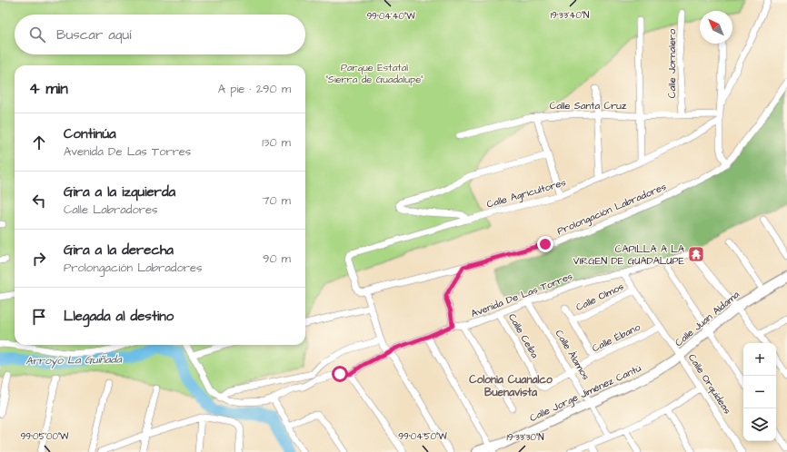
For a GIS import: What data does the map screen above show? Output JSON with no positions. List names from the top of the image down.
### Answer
{
  "streets": {
    "street": [
      "Calle Jornalero",
      "Calle Santa Cruz",
      "Calle Agricultores",
      "Prolongación Labradores",
      "Avenida De Las Torres",
      "Calle Olmos",
      "Calle Juan Aldama",
      "Calle Ceiba",
      "Calle Ébano",
      "Calle Álamos",
      "Calle Orquídeas",
      "Calle Jorge Jiménez Cantú"
    ]
  },
  "crossings": [
    ["Calle Jornalero", "Calle Santa Cruz"],
    ["Calle Santa Cruz", "Calle Agricultores"],
    ["Calle Agricultores", "Prolongación Labradores"],
    ["Avenida De Las Torres", "Calle Juan Aldama"],
    ["Avenida De Las Torres", "Calle Ceiba"],
    ["Avenida De Las Torres", "Calle Álamos"],
    ["Avenida De Las Torres", "Calle Orquídeas"],
    ["Calle Olmos", "Calle Orquídeas"],
    ["Calle Juan Aldama", "Calle Orquídeas"],
    ["Calle Juan Aldama", "Calle Jorge Jiménez Cantú"],
    ["Calle Ceiba", "Calle Ébano"],
    ["Calle Ébano", "Calle Álamos"],
    ["Calle Ébano", "Calle Orquídeas"],
    ["Calle Álamos", "Calle Jorge Jiménez Cantú"],
    ["Calle Orquídeas", "Calle Jorge Jiménez Cantú"]
  ],
  "districts": ["Colonia Cuanalco Buenavista"],
  "water": ["Arroyo La Guiñada"],
  "parks": ["Parque Estatal \"Sierra de Guadalupe\""],
  "places": {
    "temple": ["CAPILLA A LA VIRGEN DE GUADALUPE"]
  },
  "north": "top left",
  "page": {
    "search": "Buscar aquí",
    "heading": ["4 min", "A pie · 290 m"],
    "list": [
      ["Continúa", "Avenida De Las Torres", "130 m"],
      ["Gira a la izquierda", "Calle Labradores", "70 m"],
      ["Gira a la derecha", "Prolongación Labradores", "90 m"],
      "Llegada al destino"
    ],
    "map_buttons": ["+", "−"]
  },
  "coordinates": [
    "19°33'40\"N",
    "99°04'40\"W",
    "99°05'00\"W",
    "99°04'50\"W",
    "19°33'30\"N"
  ]
}
